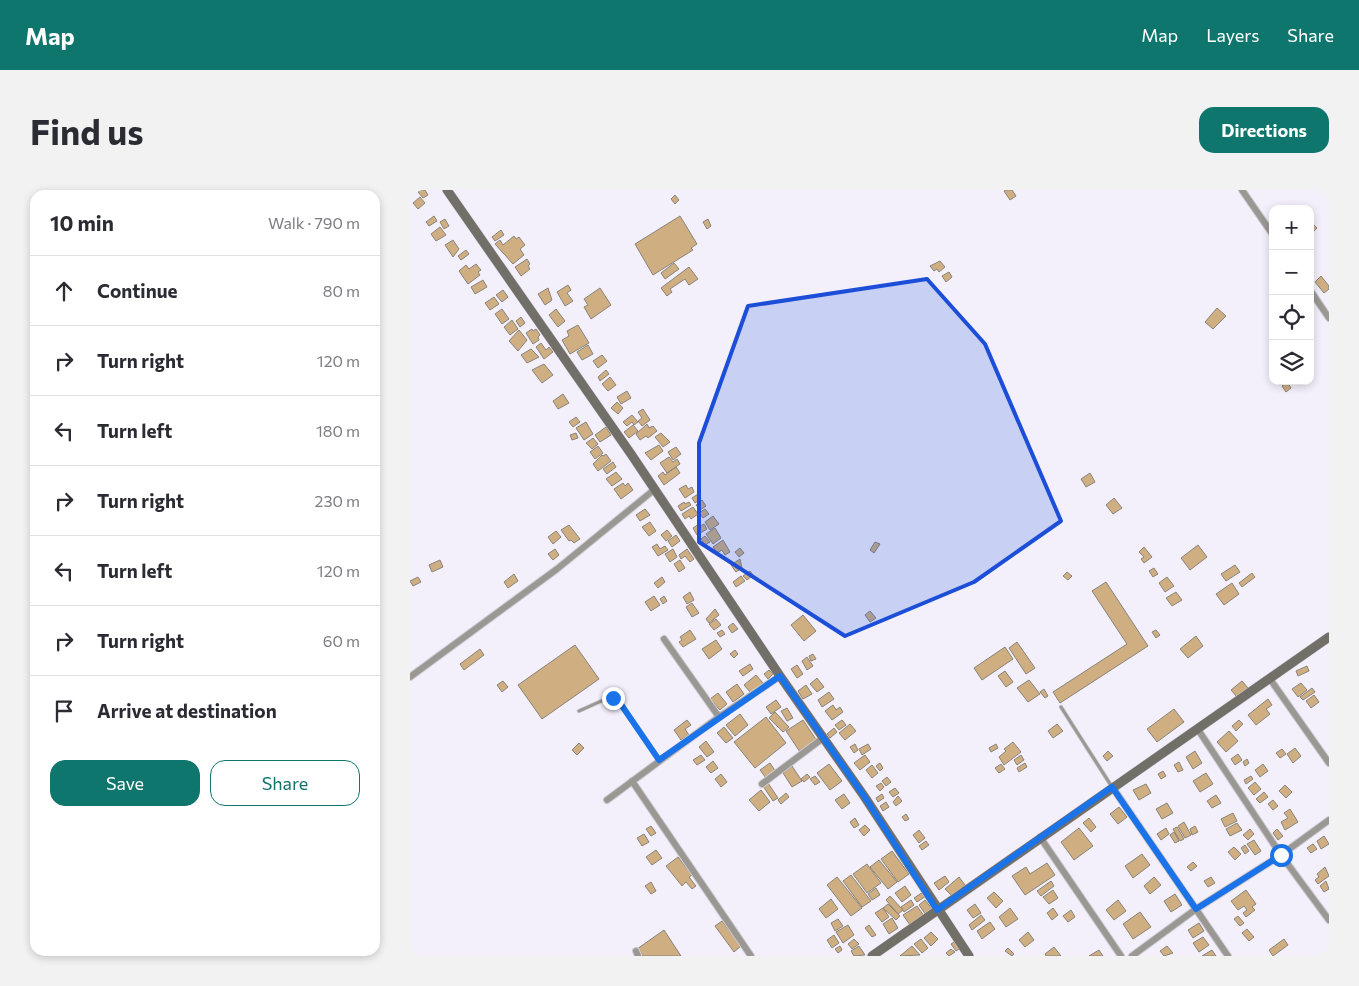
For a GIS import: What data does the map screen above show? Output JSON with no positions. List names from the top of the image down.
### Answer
{
  "page": {
    "header": "Map",
    "nav": ["Map", "Layers", "Share"],
    "buttons": [
      "Directions",
      ["Save", "Share"]
    ],
    "title": "Find us",
    "heading": ["10 min", "Walk · 790 m"],
    "map_buttons": ["+", "−"],
    "list": [
      ["Continue", "80 m"],
      ["Turn right", "120 m"],
      ["Turn left", "180 m"],
      ["Turn right", "230 m"],
      ["Turn left", "120 m"],
      ["Turn right", "60 m"],
      "Arrive at destination"
    ]
  }
}
